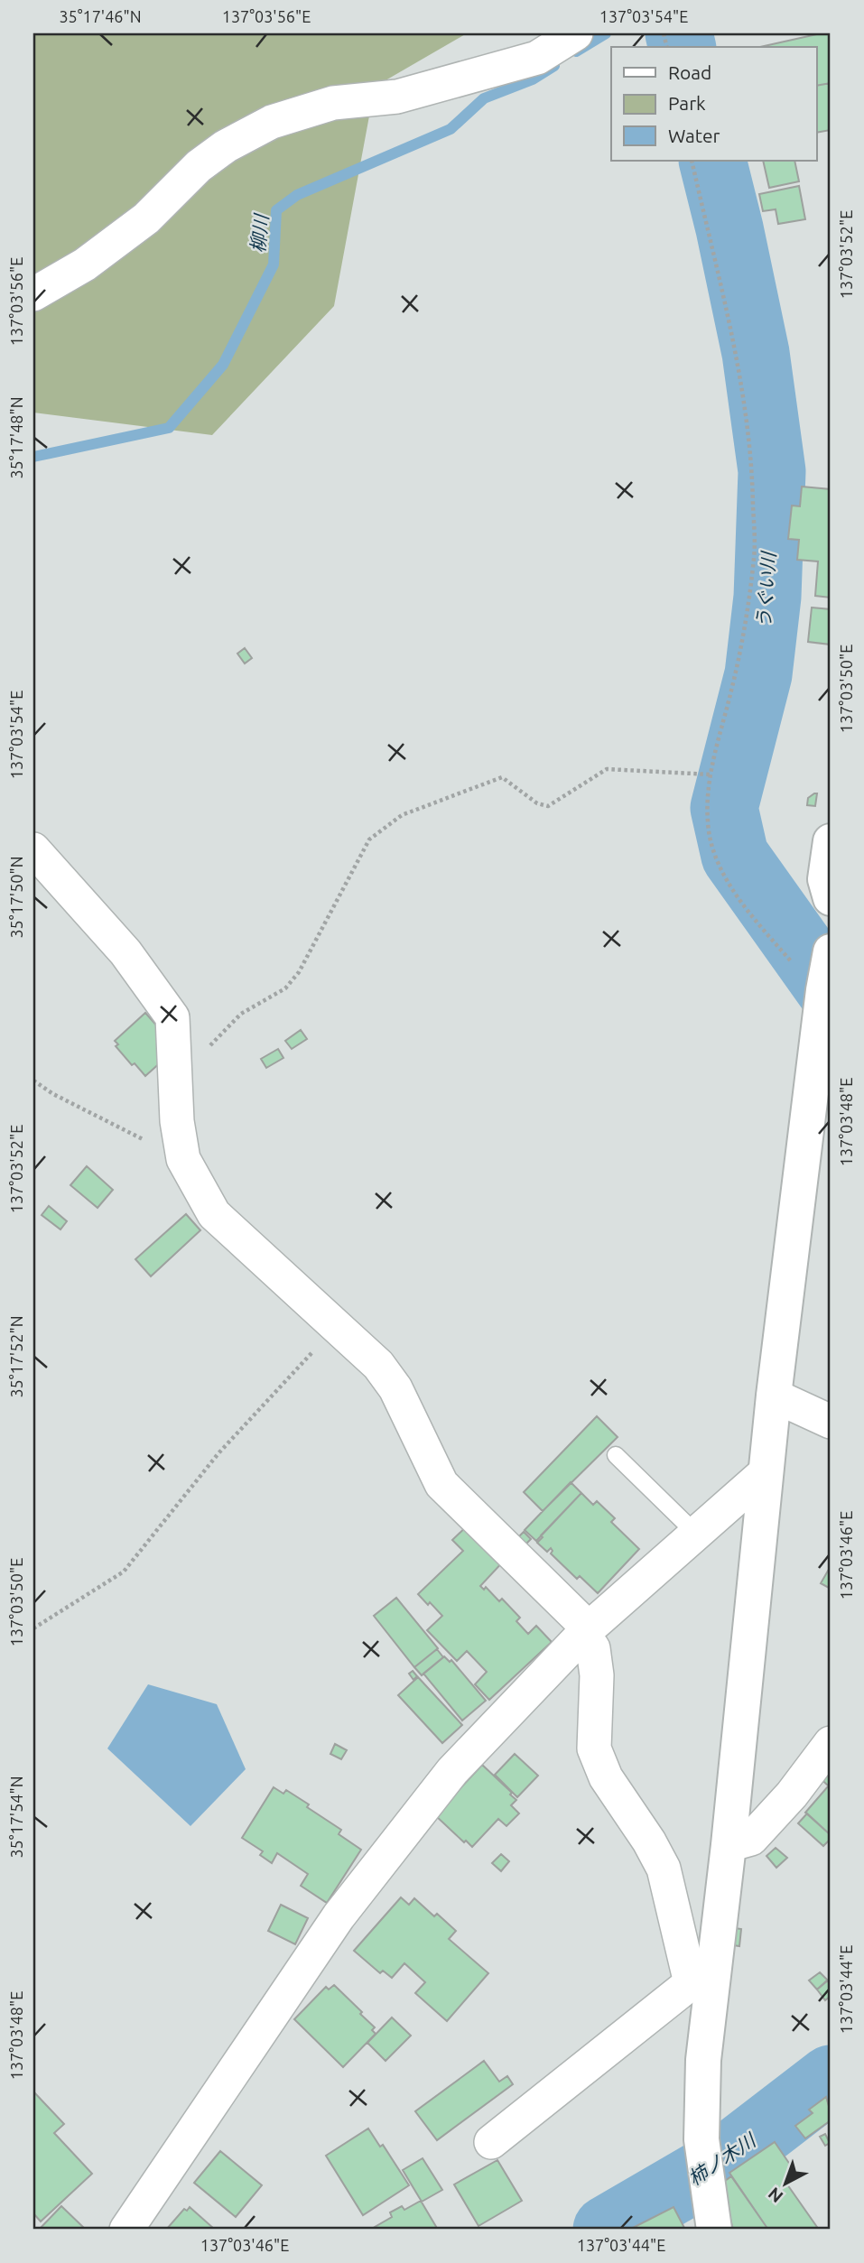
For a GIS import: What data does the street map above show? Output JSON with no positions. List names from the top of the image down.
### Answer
{
  "water": ["柳川", "うぐい川", "柿ノ木川"],
  "legend": ["Road", "Park", "Water"],
  "north": "bottom left",
  "coordinates": [
    "35°17'46\"N",
    "137°03'56\"E",
    "137°03'54\"E",
    "137°03'52\"E",
    "35°17'48\"N",
    "137°03'50\"E",
    "35°17'50\"N",
    "137°03'48\"E",
    "35°17'52\"N",
    "137°03'46\"E",
    "35°17'54\"N",
    "137°03'44\"E"
  ]
}
